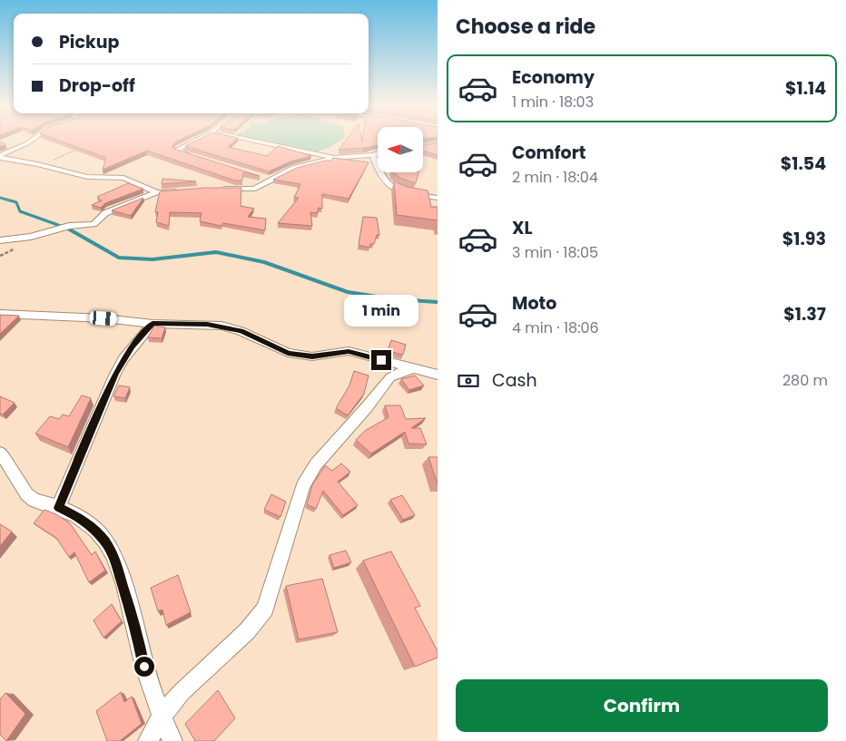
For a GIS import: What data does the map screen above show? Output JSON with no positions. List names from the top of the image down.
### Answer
{
  "north": "left",
  "page": {
    "heading": "Choose a ride",
    "banner": ["Pickup", "Drop-off"],
    "list": [
      {
        "name": "Economy",
        "note": "1 min · 18:03",
        "value": "$1.14"
      },
      {
        "name": "Comfort",
        "note": "2 min · 18:04",
        "value": "$1.54"
      },
      {
        "name": "XL",
        "note": "3 min · 18:05",
        "value": "$1.93"
      },
      {
        "name": "Moto",
        "note": "4 min · 18:06",
        "value": "$1.37"
      }
    ],
    "bubble": "1 min",
    "pay": ["Cash", "280 m"],
    "buttons": "Confirm"
  }
}
